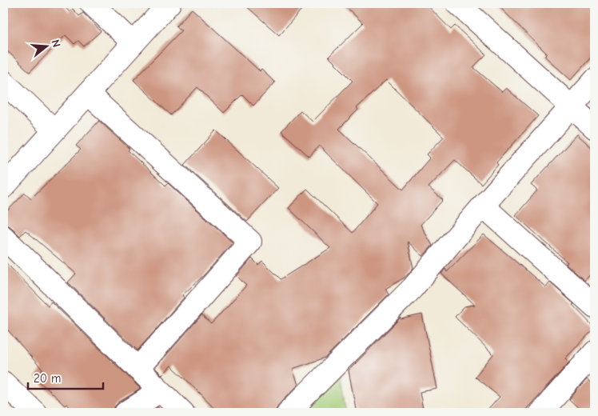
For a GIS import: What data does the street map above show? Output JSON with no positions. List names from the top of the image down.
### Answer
{
  "scale_bar": "20 m",
  "north": "right"
}
